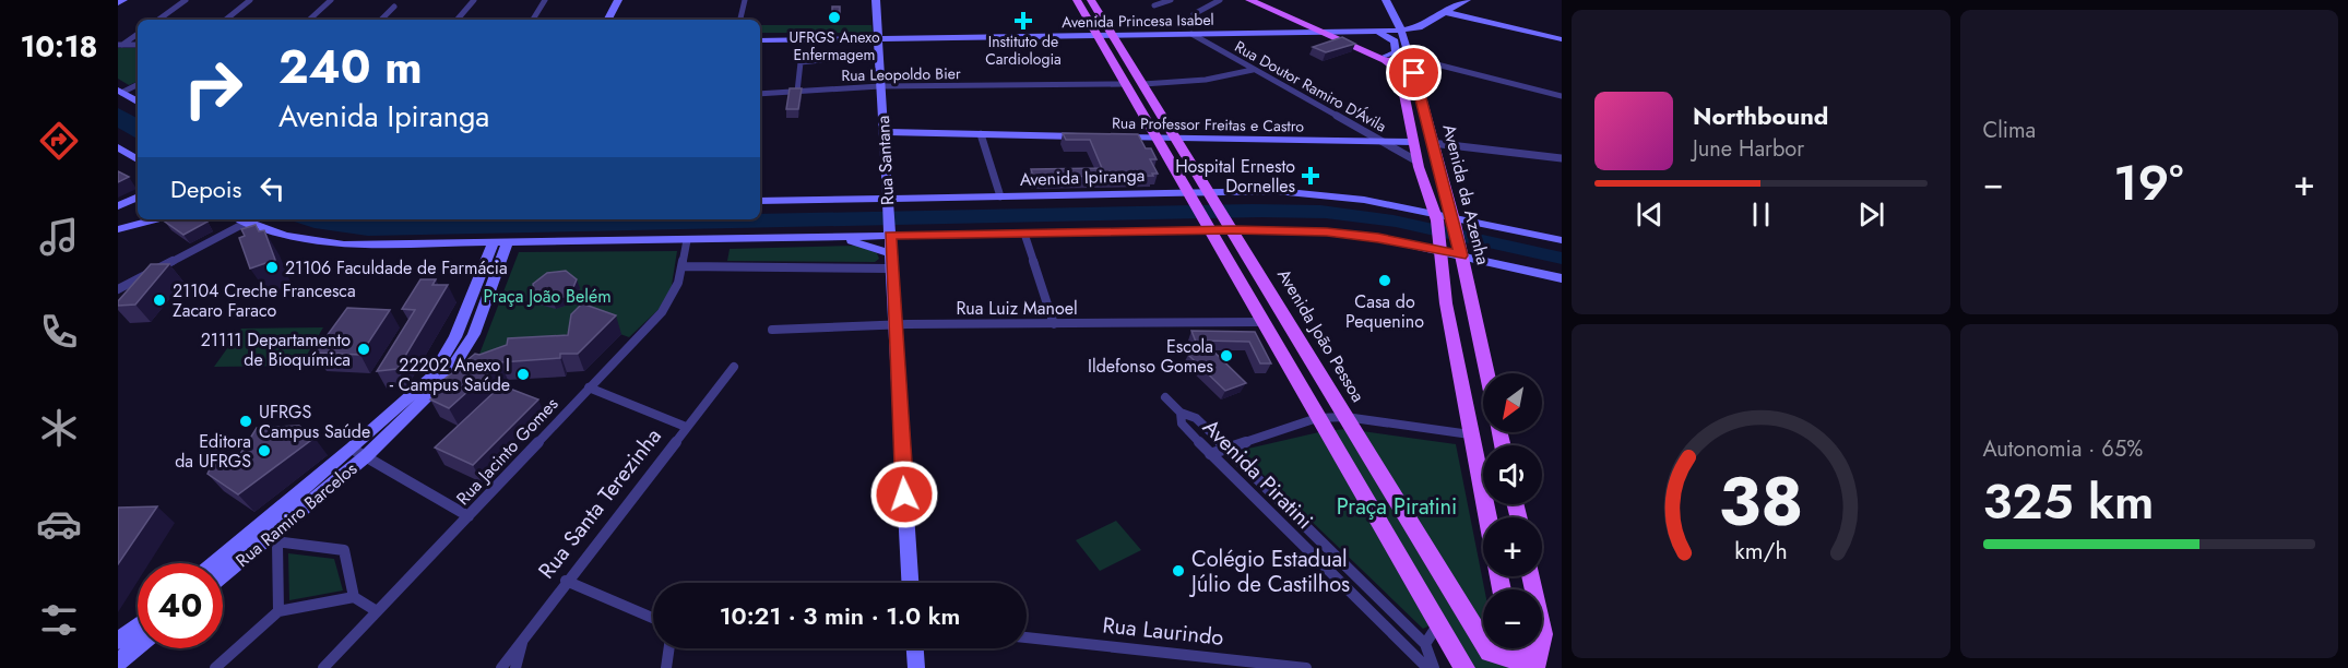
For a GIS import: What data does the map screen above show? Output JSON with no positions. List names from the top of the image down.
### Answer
{
  "streets": {
    "main road": [
      "Avenida Princesa Isabel",
      "Rua Professor Freitas e Castro",
      "Rua Santana",
      "Avenida Ipiranga",
      "Avenida da Azenha",
      "Avenida João Pessoa",
      "Rua Ramiro Barcelos"
    ],
    "street": [
      "Rua Leopoldo Bier",
      "Rua Doutor Ramiro D'Ávila",
      "Rua Luiz Manoel",
      "Rua Jacinto Gomes",
      "Avenida Piratini",
      "Rua Santa Terezinha",
      "Rua Laurindo"
    ]
  },
  "crossings": [
    ["Avenida Princesa Isabel", "Rua Doutor Ramiro D'Ávila"],
    ["Avenida Princesa Isabel", "Rua Santana"],
    ["Avenida Princesa Isabel", "Avenida da Azenha"],
    ["Avenida Princesa Isabel", "Avenida João Pessoa"],
    ["Rua Leopoldo Bier", "Rua Santana"],
    ["Rua Doutor Ramiro D'Ávila", "Rua Professor Freitas e Castro"],
    ["Rua Doutor Ramiro D'Ávila", "Avenida da Azenha"],
    ["Rua Professor Freitas e Castro", "Rua Santana"],
    ["Rua Professor Freitas e Castro", "Avenida da Azenha"],
    ["Rua Professor Freitas e Castro", "Avenida João Pessoa"],
    ["Rua Santana", "Avenida Ipiranga"],
    ["Rua Santana", "Rua Luiz Manoel"],
    ["Avenida Ipiranga", "Avenida da Azenha"],
    ["Avenida Ipiranga", "Avenida João Pessoa"]
  ],
  "parks": ["Praça João Belém", "Praça Piratini"],
  "places": {
    "other": [
      "UFRGS Anexo Enfermagem",
      "21106 Faculdade de Farmácia",
      "Casa do Pequenino",
      "21104 Creche Francesca Zacaro Faraco",
      "21111 Departamento de Bioquímica",
      "Escola Ildefonso Gomes",
      "22202 Anexo I - Campus Saúde",
      "UFRGS Campus Saúde",
      "Editora da UFRGS",
      "Colégio Estadual Júlio de Castilhos"
    ],
    "health": ["Instituto de Cardiologia", "Hospital Ernesto Dornelles"]
  },
  "north": "bottom left",
  "page": {
    "tabs": "10:18",
    "tile": [
      "Clima",
      ["Autonomia · 65%", "325 km"]
    ],
    "turn": ["240 m", "Avenida Ipiranga"],
    "song": ["Northbound", "June Harbor"],
    "heat": ["−", "19°", "+"],
    "then": "Depois",
    "map_buttons": ["+", "−"],
    "limit": "40",
    "trip": "10:21 · 3 min · 1.0 km",
    "gauge": ["38", "km/h"]
  }
}
